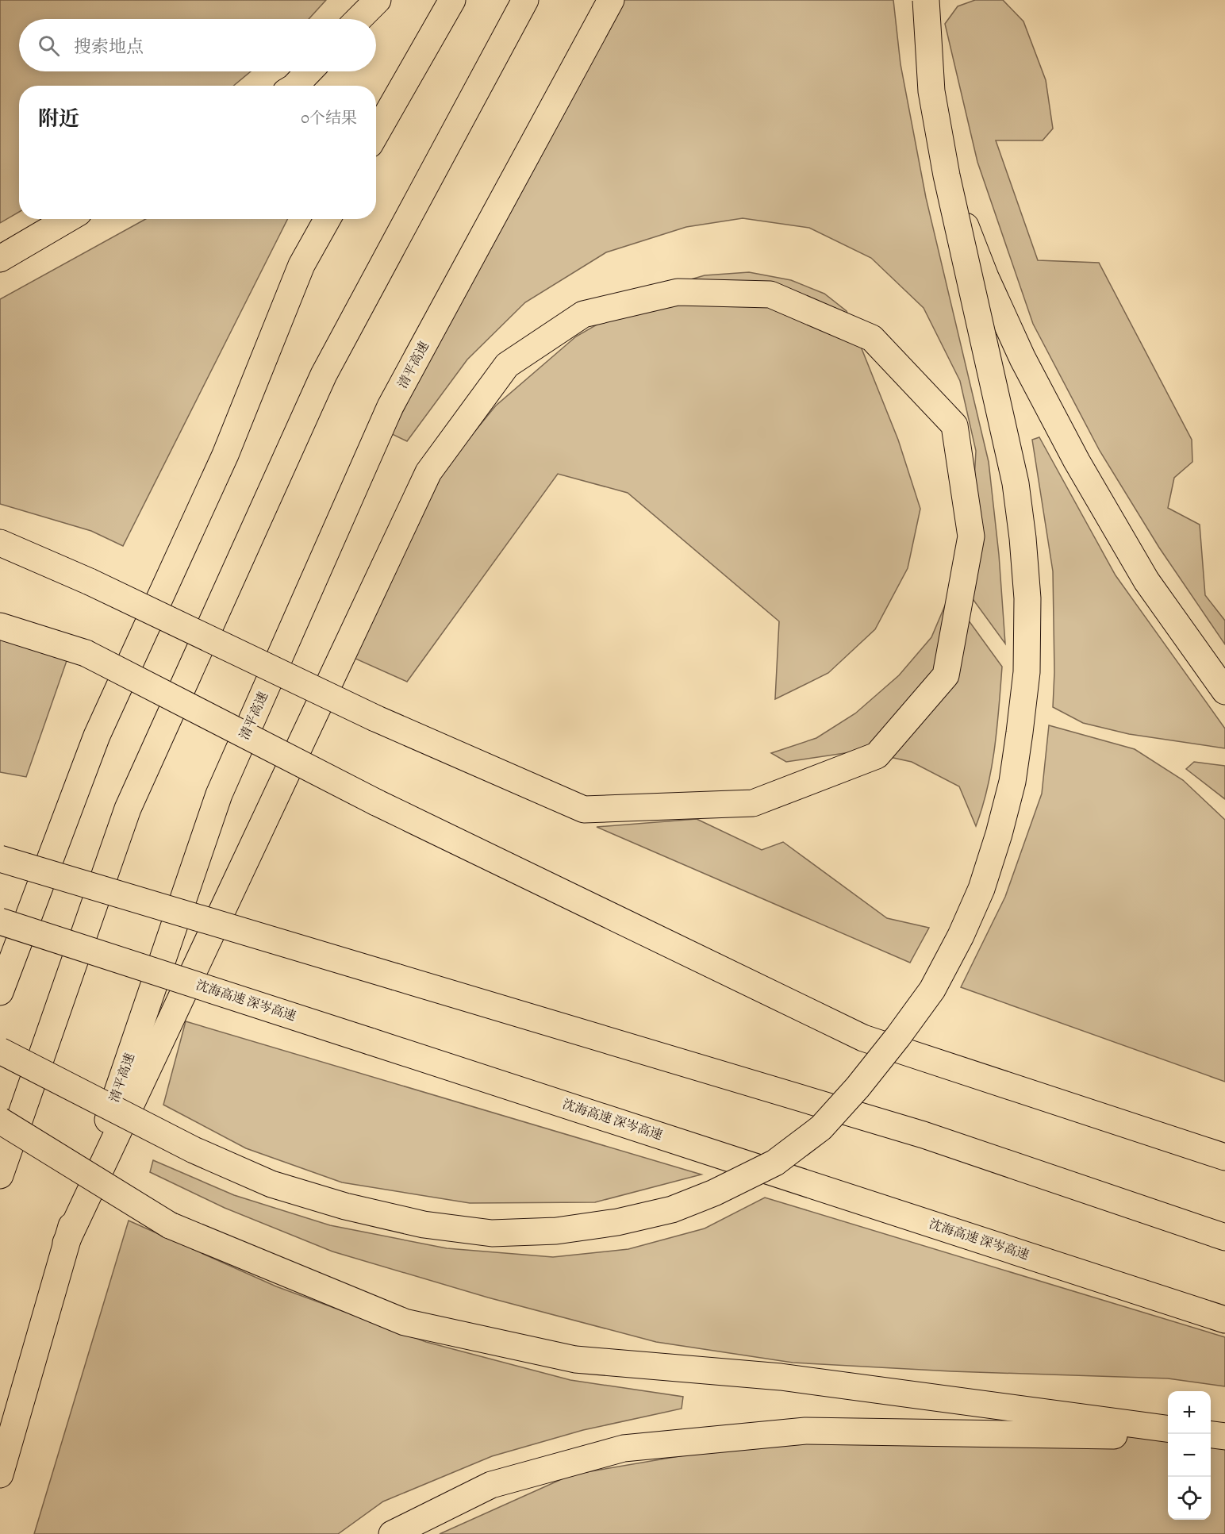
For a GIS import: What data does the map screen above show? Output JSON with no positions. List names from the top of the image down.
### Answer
{
  "streets": {
    "highway": ["清平高速", "沈海高速 深岑高速"]
  },
  "page": {
    "search": "搜索地点",
    "heading": ["附近", "0个结果"],
    "map_buttons": ["+", "−"]
  }
}
